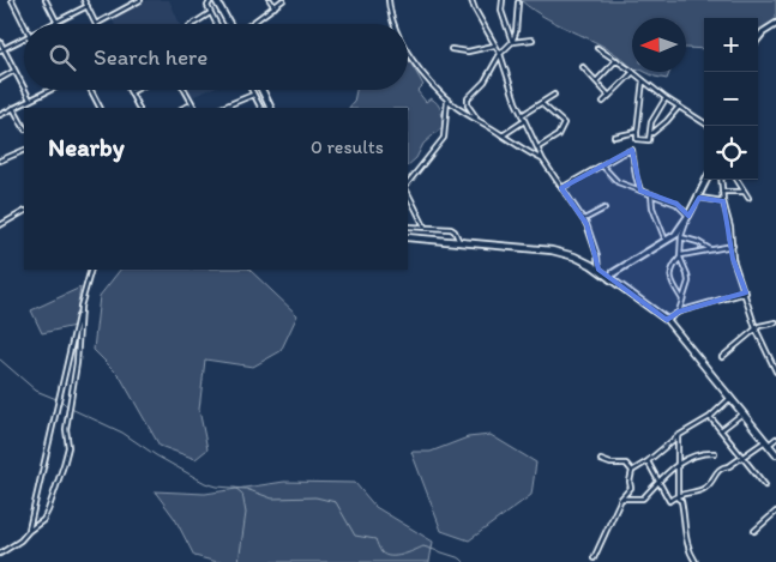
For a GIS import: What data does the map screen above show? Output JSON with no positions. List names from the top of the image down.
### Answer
{
  "north": "left",
  "page": {
    "map_buttons": ["+", "−"],
    "search": "Search here",
    "heading": ["Nearby", "0 results"]
  }
}
